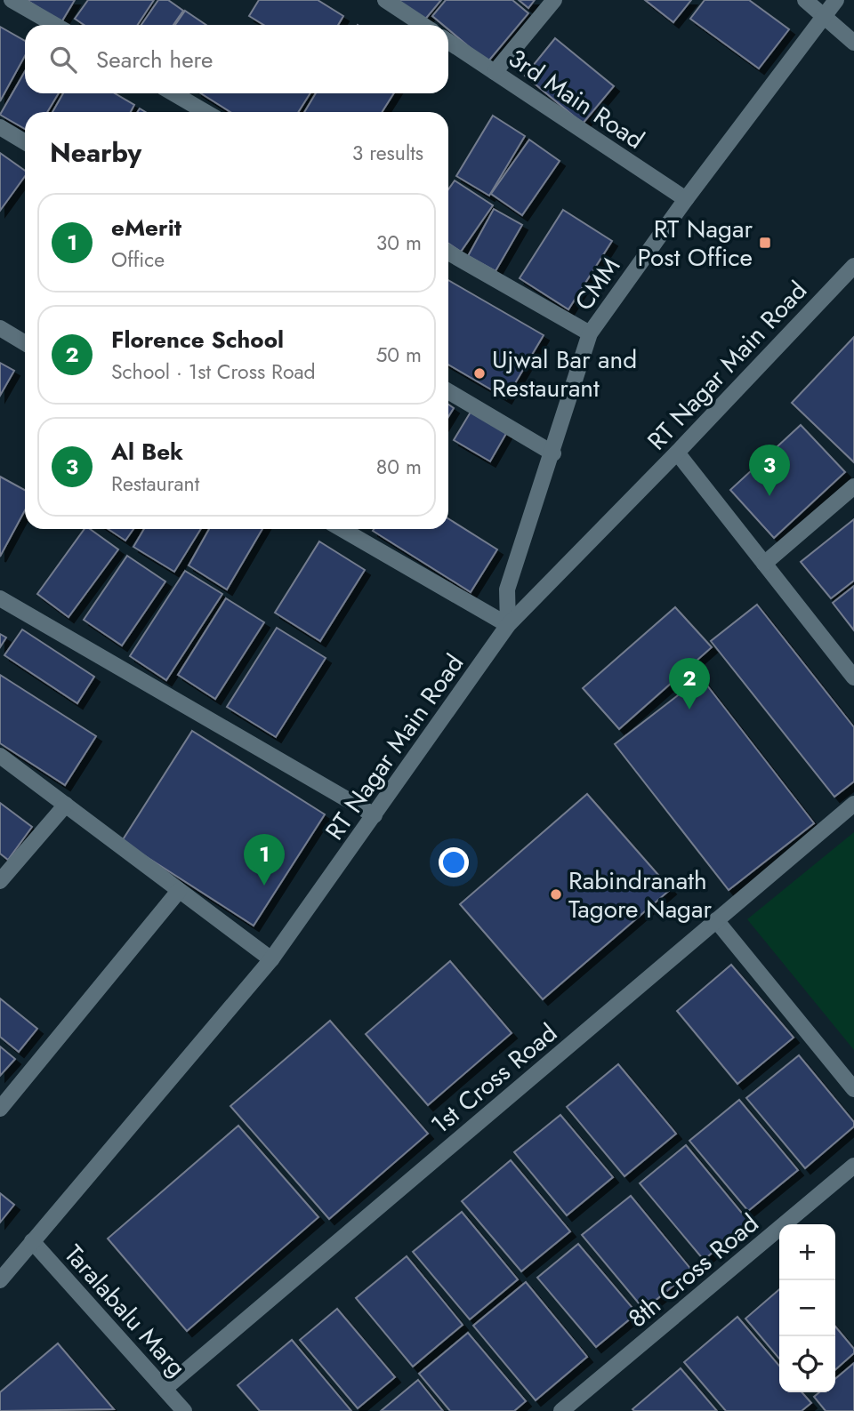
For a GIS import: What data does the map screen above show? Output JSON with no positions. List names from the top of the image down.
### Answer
{
  "streets": {
    "street": [
      "3rd Main Road",
      "CMM",
      "RT Nagar Main Road",
      "1st Cross Road",
      "8th Cross Road",
      "Taralabalu Marg"
    ]
  },
  "crossings": [
    ["3rd Main Road", "CMM"],
    ["CMM", "RT Nagar Main Road"],
    ["RT Nagar Main Road", "Taralabalu Marg"],
    ["1st Cross Road", "Taralabalu Marg"]
  ],
  "places": {
    "transit": ["RT Nagar Post Office"],
    "other": ["Ujwal Bar and Restaurant", "Rabindranath Tagore Nagar"]
  },
  "page": {
    "search": "Search here",
    "heading": ["Nearby", "3 results"],
    "list": [
      {
        "mark": "1",
        "name": "eMerit",
        "note": "Office",
        "value": "30 m"
      },
      {
        "mark": "2",
        "name": "Florence School",
        "note": "School · 1st Cross Road",
        "value": "50 m"
      },
      {
        "mark": "3",
        "name": "Al Bek",
        "note": "Restaurant",
        "value": "80 m"
      }
    ],
    "pins": ["3", "2", "1"],
    "map_buttons": ["+", "−"]
  }
}
